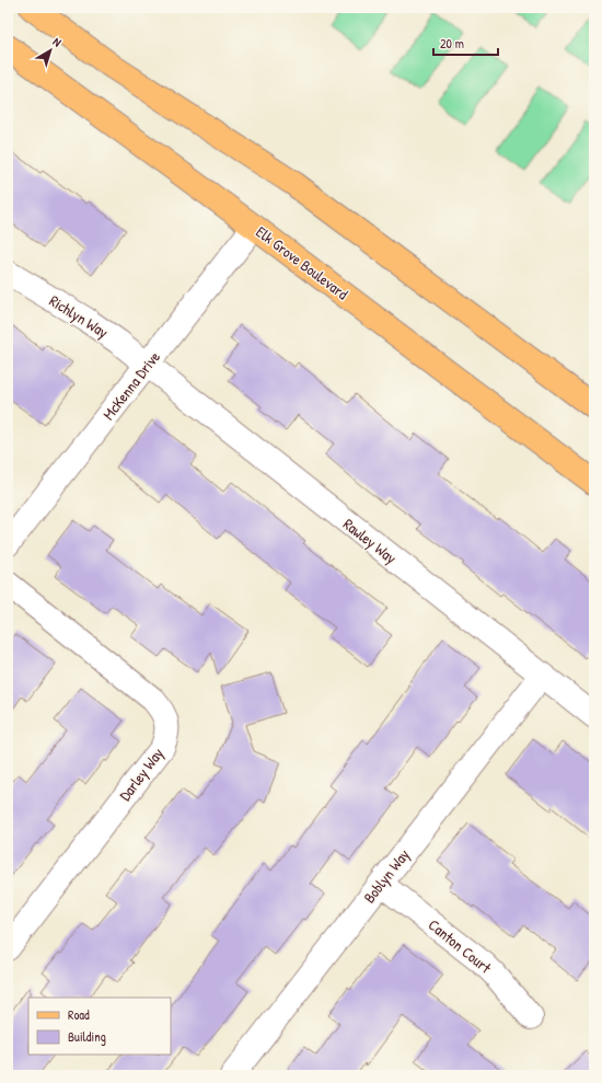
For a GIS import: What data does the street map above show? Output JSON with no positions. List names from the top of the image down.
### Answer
{
  "streets": {
    "main road": ["Elk Grove Boulevard"],
    "street": [
      "Richlyn Way",
      "McKenna Drive",
      "Rawley Way",
      "Darley Way",
      "Boblyn Way",
      "Canton Court"
    ]
  },
  "crossings": [
    ["Elk Grove Boulevard", "McKenna Drive"],
    ["Richlyn Way", "McKenna Drive"],
    ["Richlyn Way", "Rawley Way"],
    ["McKenna Drive", "Rawley Way"],
    ["Rawley Way", "Boblyn Way"],
    ["Boblyn Way", "Canton Court"]
  ],
  "legend": ["Road", "Building"],
  "scale_bar": "20 m",
  "north": "top right"
}
